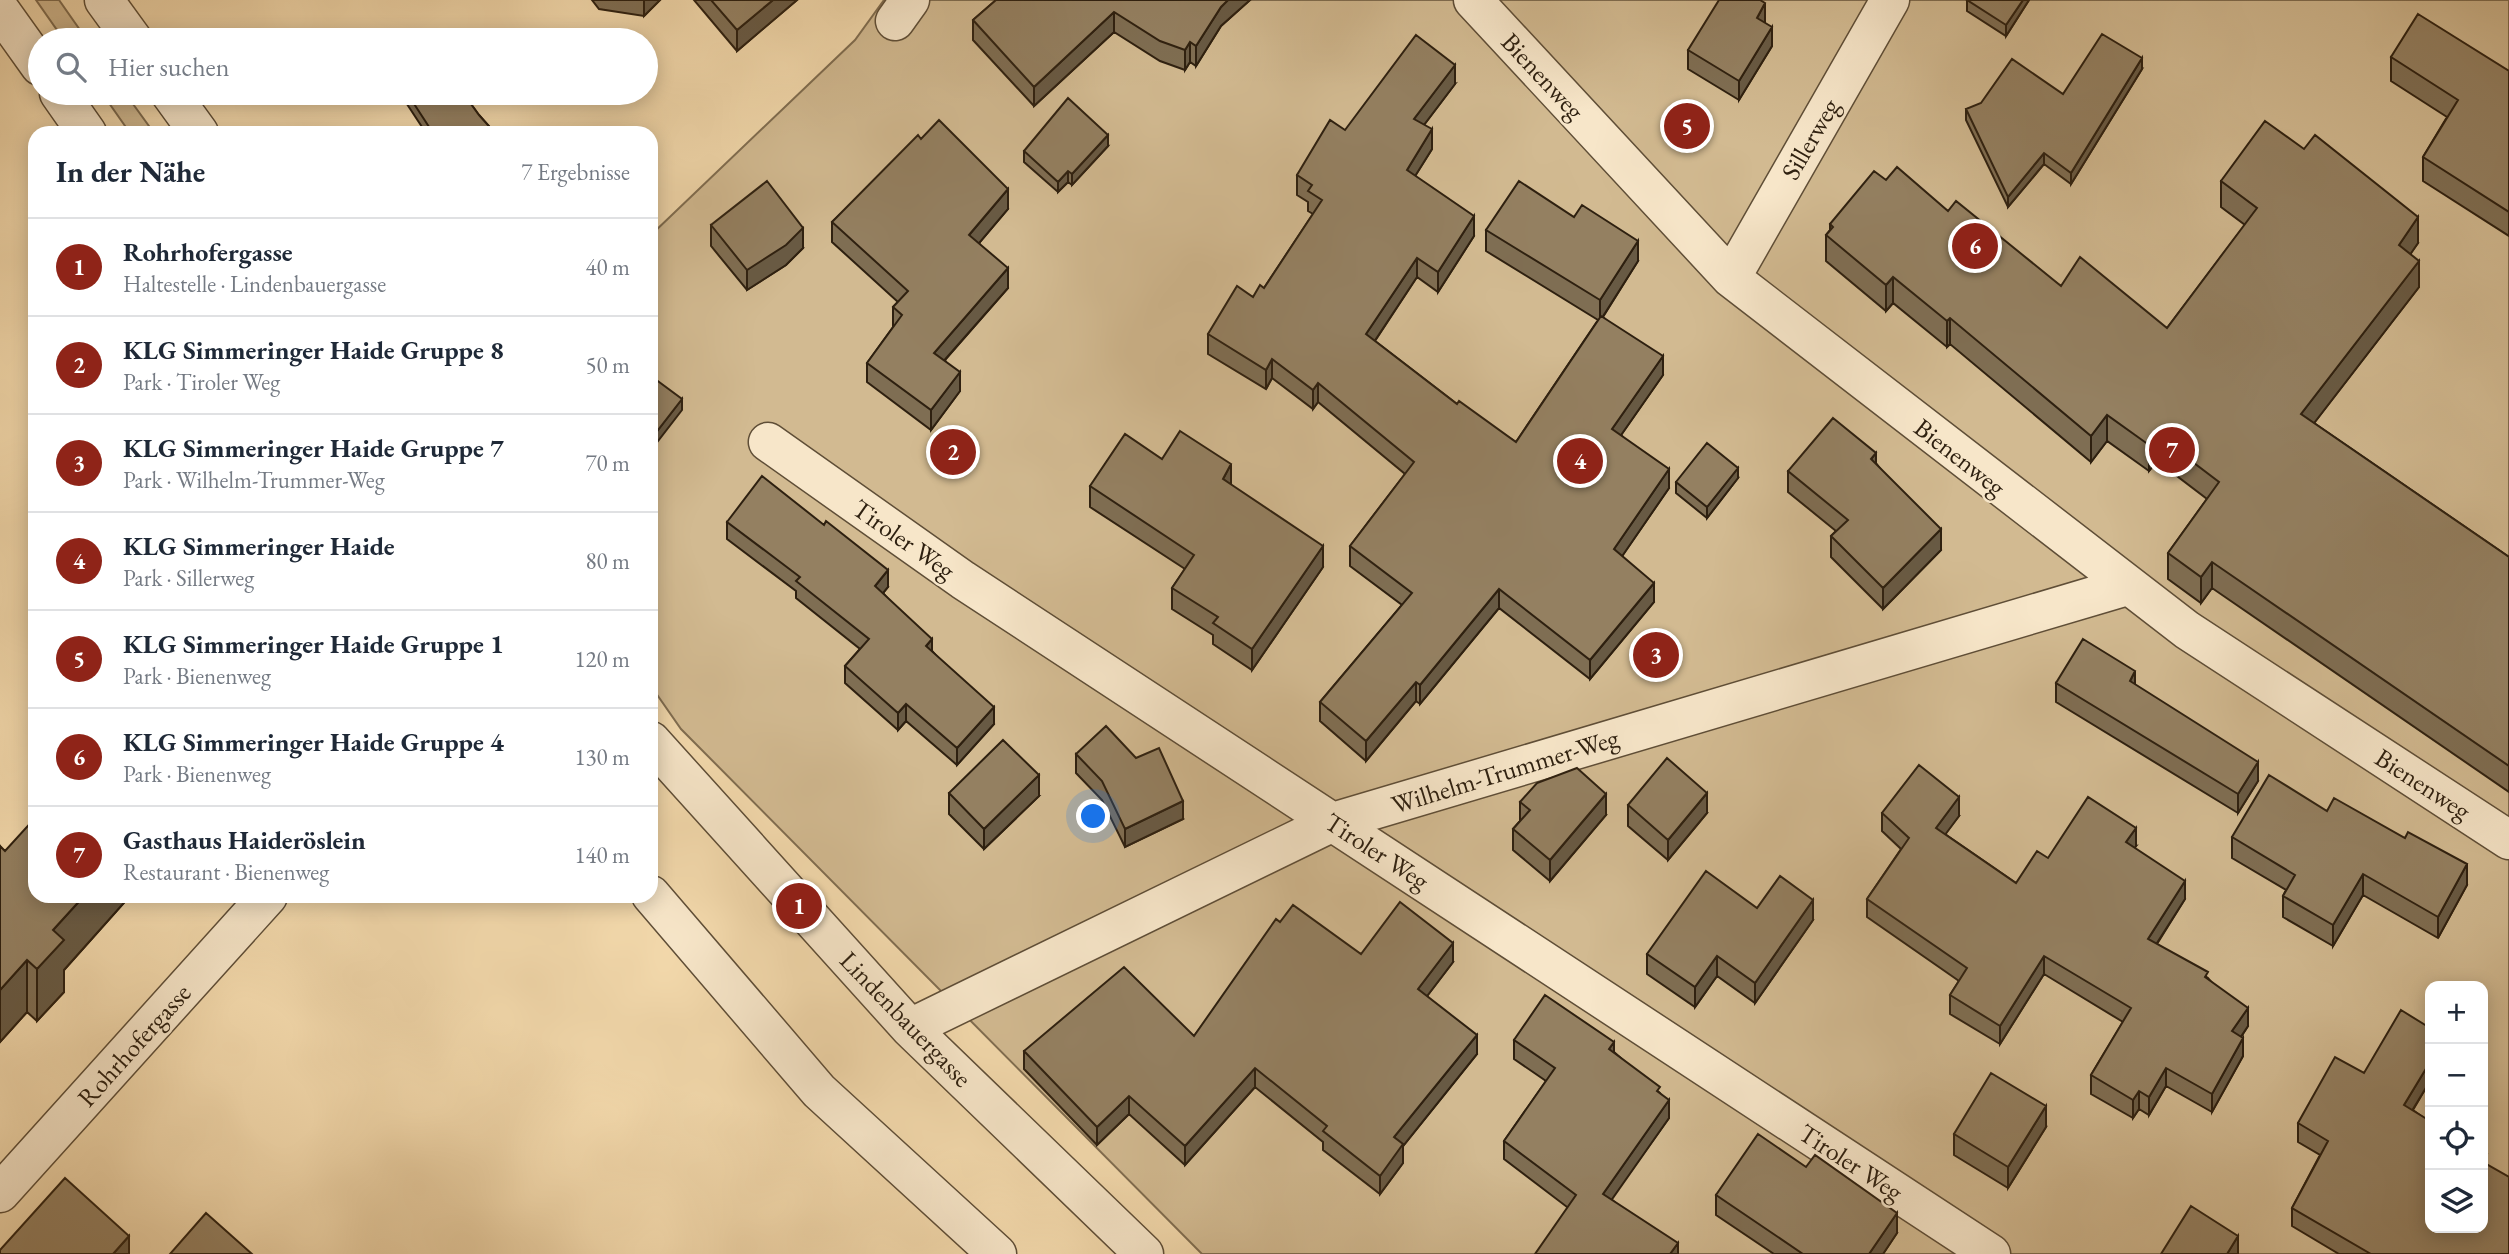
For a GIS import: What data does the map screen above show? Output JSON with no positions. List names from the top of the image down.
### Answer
{
  "streets": {
    "street": [
      "Bienenweg",
      "Sillerweg",
      "Tiroler Weg",
      "Wilhelm-Trummer-Weg",
      "Lindenbauergasse",
      "Rohrhofergasse"
    ]
  },
  "crossings": [
    ["Bienenweg", "Sillerweg"],
    ["Bienenweg", "Wilhelm-Trummer-Weg"],
    ["Tiroler Weg", "Wilhelm-Trummer-Weg"],
    ["Wilhelm-Trummer-Weg", "Lindenbauergasse"]
  ],
  "page": {
    "search": "Hier suchen",
    "pins": [
      "5",
      "6",
      "7",
      "2",
      "4",
      "3",
      "1"
    ],
    "heading": ["In der Nähe", "7 Ergebnisse"],
    "list": [
      {
        "mark": "1",
        "name": "Rohrhofergasse",
        "note": "Haltestelle · Lindenbauergasse",
        "value": "40 m"
      },
      {
        "mark": "2",
        "name": "KLG Simmeringer Haide Gruppe 8",
        "note": "Park · Tiroler Weg",
        "value": "50 m"
      },
      {
        "mark": "3",
        "name": "KLG Simmeringer Haide Gruppe 7",
        "note": "Park · Wilhelm-Trummer-Weg",
        "value": "70 m"
      },
      {
        "mark": "4",
        "name": "KLG Simmeringer Haide",
        "note": "Park · Sillerweg",
        "value": "80 m"
      },
      {
        "mark": "5",
        "name": "KLG Simmeringer Haide Gruppe 1",
        "note": "Park · Bienenweg",
        "value": "120 m"
      },
      {
        "mark": "6",
        "name": "KLG Simmeringer Haide Gruppe 4",
        "note": "Park · Bienenweg",
        "value": "130 m"
      },
      {
        "mark": "7",
        "name": "Gasthaus Haideröslein",
        "note": "Restaurant · Bienenweg",
        "value": "140 m"
      }
    ],
    "map_buttons": ["+", "−"]
  }
}
